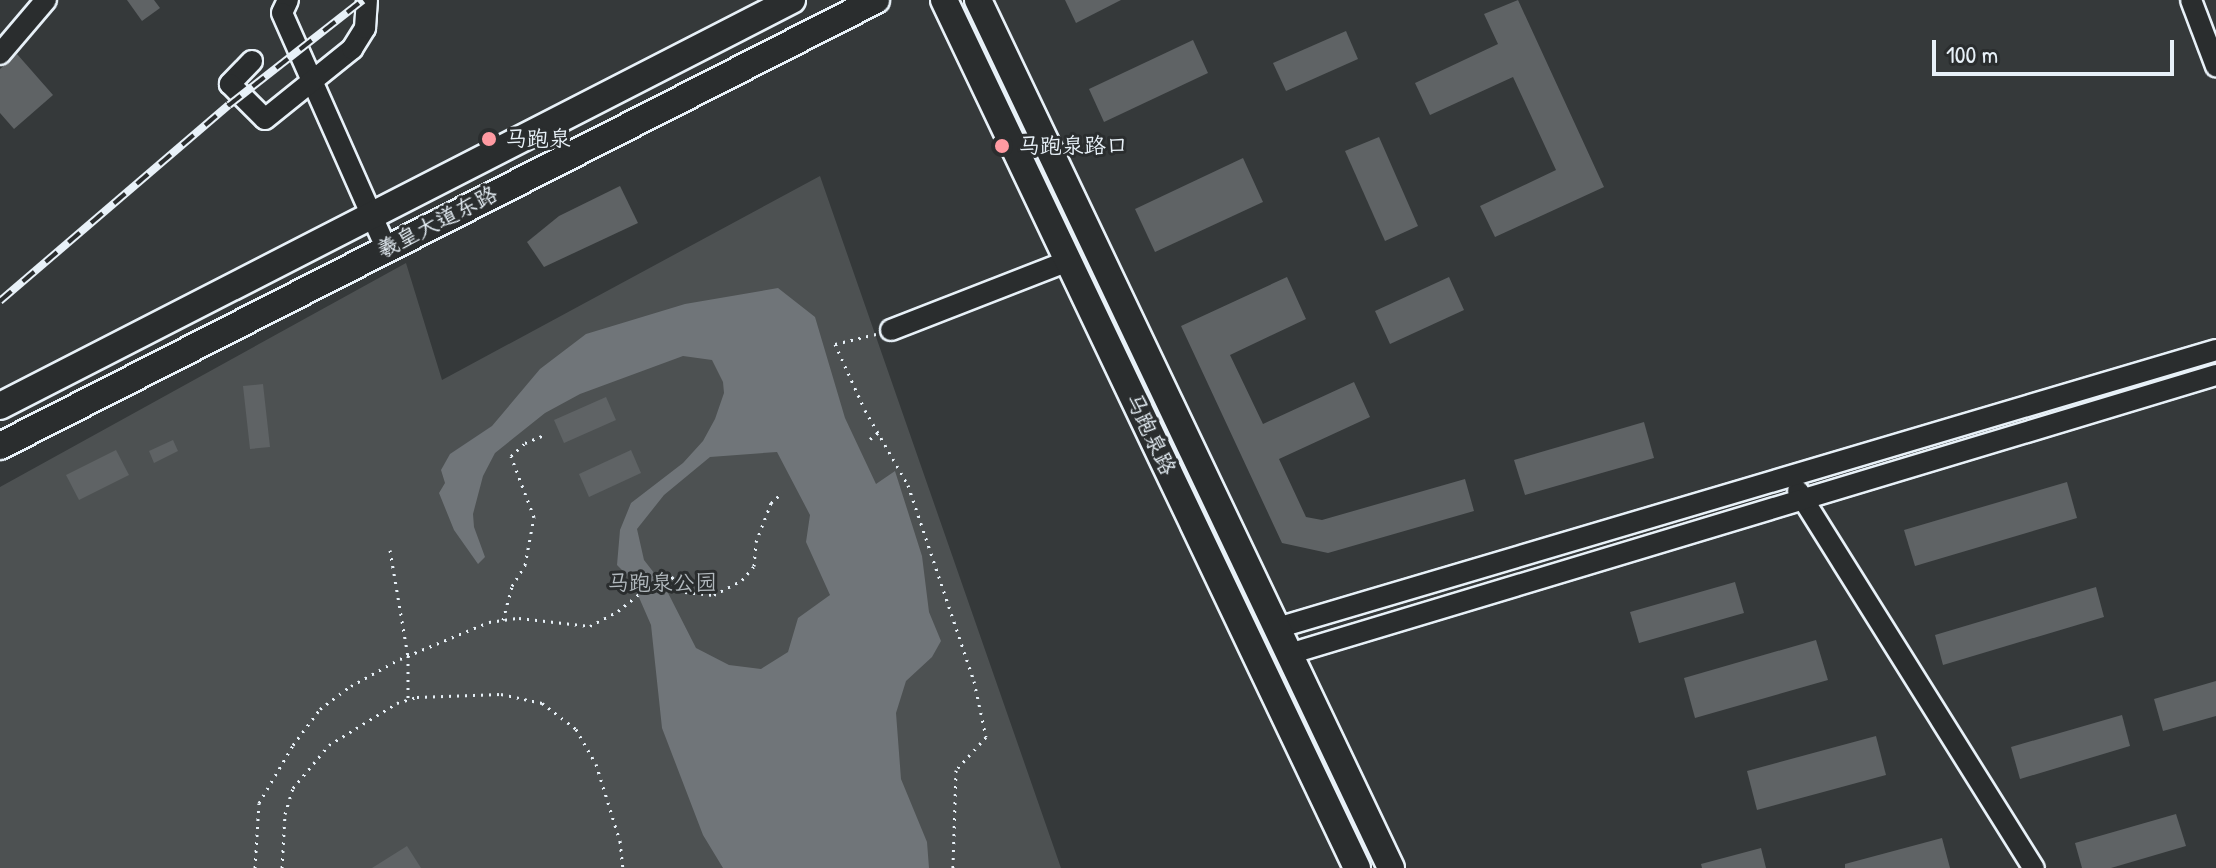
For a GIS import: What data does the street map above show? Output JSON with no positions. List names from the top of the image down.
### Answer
{
  "streets": {
    "main road": ["羲皇大道东路", "马跑泉路"]
  },
  "parks": ["马跑泉公园"],
  "places": ["马跑泉", "马跑泉路口"],
  "scale_bar": "100 m"
}
